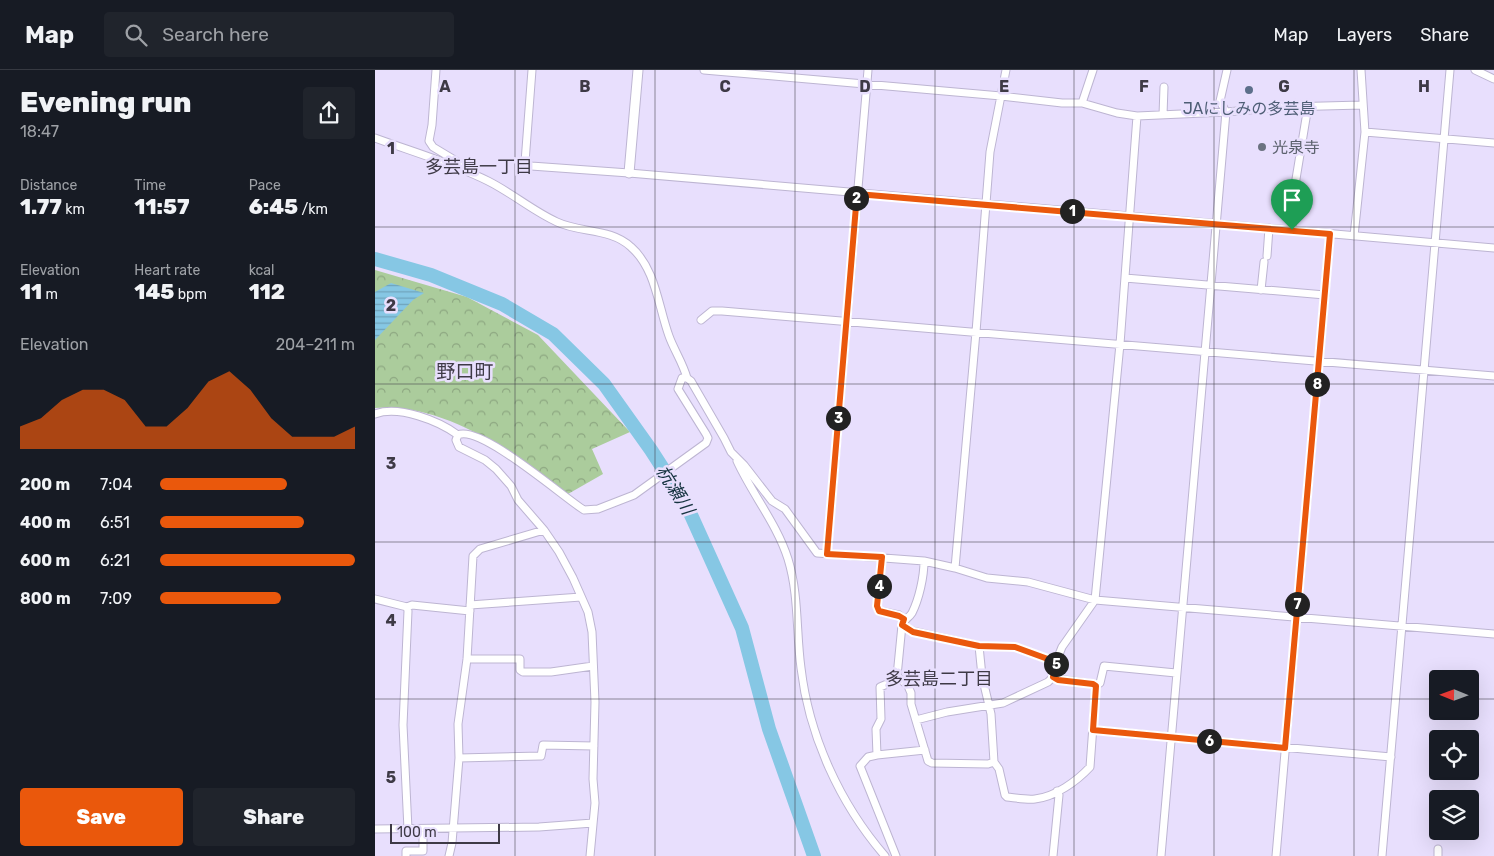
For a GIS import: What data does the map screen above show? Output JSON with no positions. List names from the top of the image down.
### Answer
{
  "districts": ["多芸島一丁目", "野口町", "多芸島二丁目"],
  "water": ["杭瀬川"],
  "places": ["JAにしみの多芸島", "光泉寺"],
  "scale_bar": "100 m",
  "north": "left",
  "page": {
    "header": "Map",
    "search": "Search here",
    "nav": ["Map", "Layers", "Share"],
    "heading": ["Evening run", "18:47"],
    "stats": [
      ["Distance", "1.77 km"],
      ["Time", "11:57"],
      ["Pace", "6:45 /km"],
      ["Elevation", "11 m"],
      ["Heart rate", "145 bpm"],
      ["kcal", "112"]
    ],
    "pins": [
      "2",
      "1",
      "8",
      "3",
      "4",
      "7",
      "5",
      "6"
    ],
    "chart": ["Elevation", "204–211 m"],
    "list": [
      {
        "name": "200 m",
        "note": "7:04"
      },
      {
        "name": "400 m",
        "note": "6:51"
      },
      {
        "name": "600 m",
        "note": "6:21"
      },
      {
        "name": "800 m",
        "note": "7:09"
      }
    ],
    "buttons": ["Save", "Share"],
    "scale": "100 m"
  },
  "grid": {
    "columns": [
      "A",
      "B",
      "C",
      "D",
      "E",
      "F",
      "G",
      "H"
    ],
    "rows": [
      "1",
      "2",
      "3",
      "4",
      "5"
    ]
  }
}
